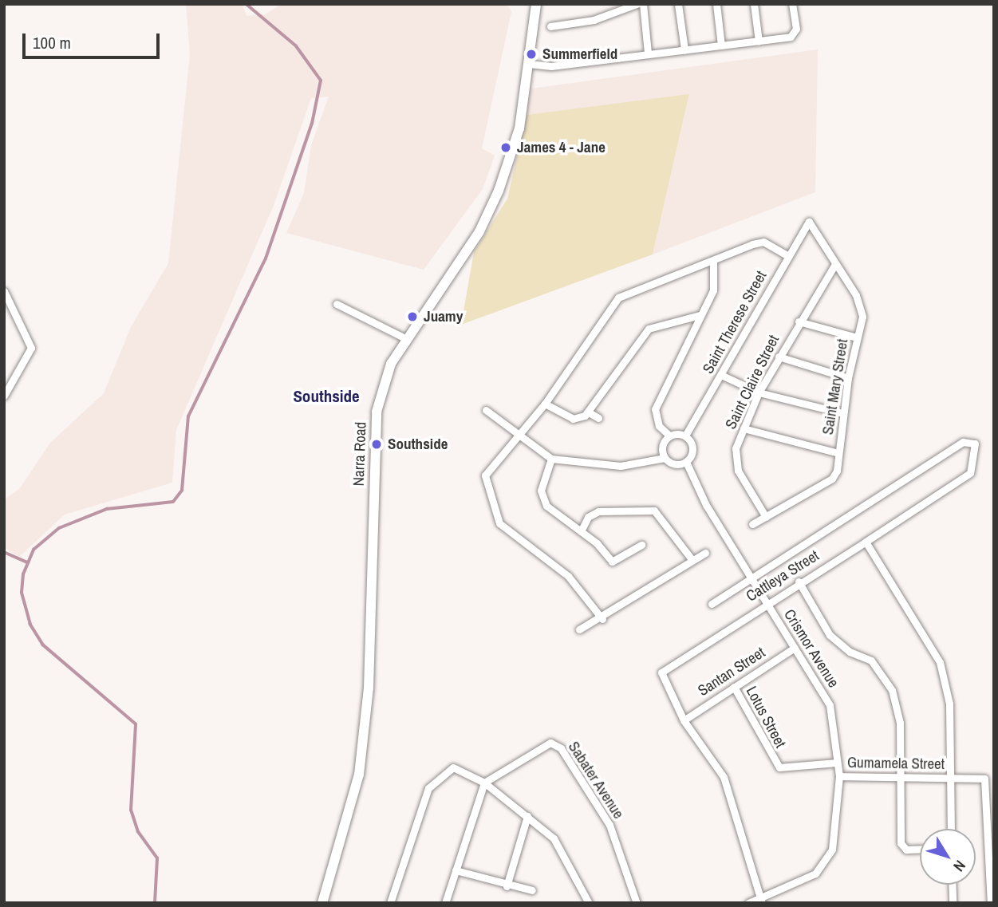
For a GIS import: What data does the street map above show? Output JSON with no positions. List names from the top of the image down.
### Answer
{
  "streets": {
    "street": [
      "Saint Therese Street",
      "Saint Claire Street",
      "Saint Mary Street",
      "Narra Road",
      "Cattleya Street",
      "Crismor Avenue",
      "Santan Street",
      "Lotus Street",
      "Gumamela Street",
      "Sabater Avenue"
    ]
  },
  "crossings": [
    ["Saint Therese Street", "Saint Mary Street"],
    ["Saint Therese Street", "Crismor Avenue"],
    ["Saint Claire Street", "Saint Mary Street"],
    ["Cattleya Street", "Crismor Avenue"],
    ["Cattleya Street", "Santan Street"],
    ["Crismor Avenue", "Santan Street"],
    ["Crismor Avenue", "Lotus Street"],
    ["Crismor Avenue", "Gumamela Street"],
    ["Santan Street", "Lotus Street"]
  ],
  "districts": ["Southside"],
  "places": [
    "Summerfield",
    "James 4 - Jane",
    "Juamy",
    "Southside"
  ],
  "scale_bar": "100 m",
  "north": "bottom right"
}
